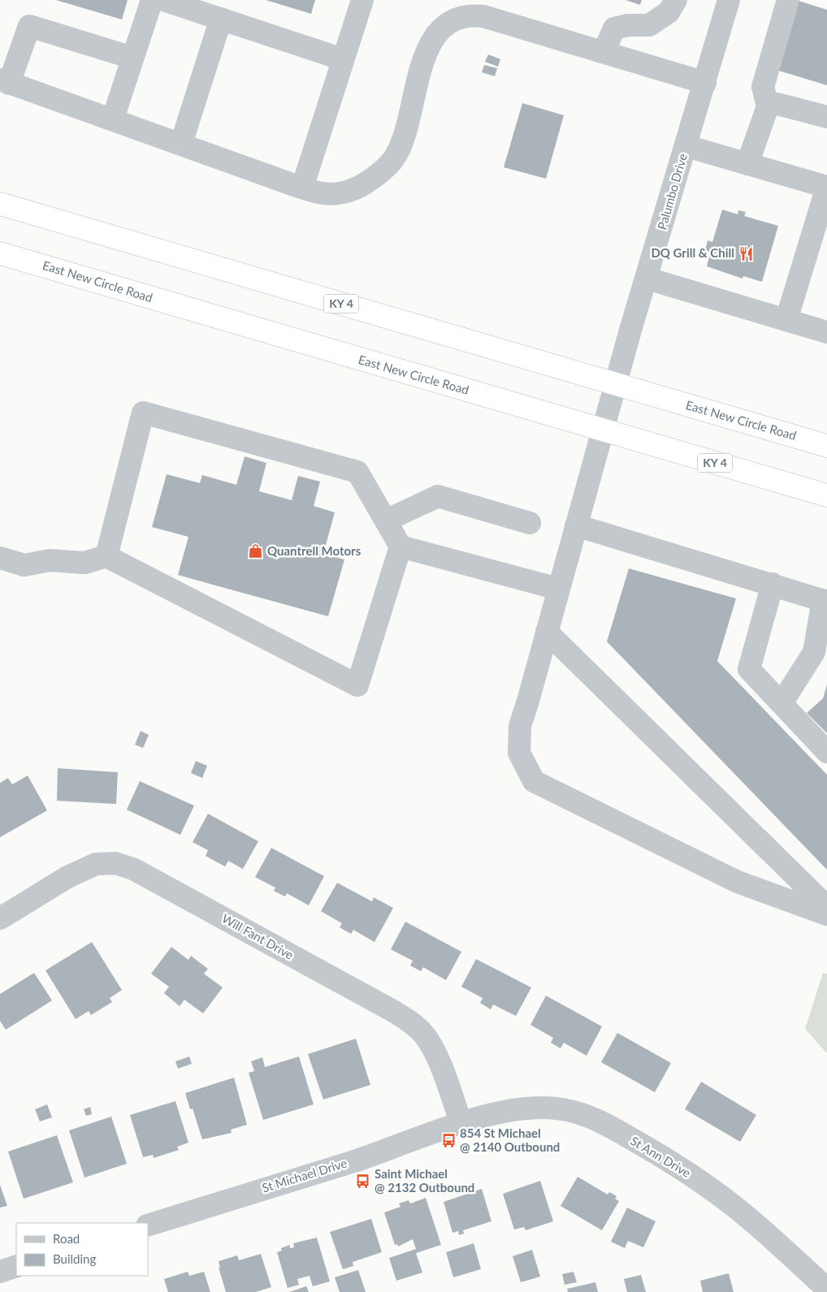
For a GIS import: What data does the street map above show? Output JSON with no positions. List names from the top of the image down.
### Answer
{
  "streets": {
    "highway": ["East New Circle Road", "KY 4"],
    "street": [
      "Palumbo Drive",
      "Will Fant Drive",
      "St Ann Drive",
      "St Michael Drive"
    ]
  },
  "crossings": [
    ["Palumbo Drive", "East New Circle Road"],
    ["Will Fant Drive", "St Ann Drive"],
    ["Will Fant Drive", "St Michael Drive"],
    ["St Ann Drive", "St Michael Drive"]
  ],
  "places": {
    "restaurant": ["DQ Grill & Chill"],
    "shop": ["Quantrell Motors"],
    "bus stop": ["854 St Michael @ 2140 Outbound", "Saint Michael @ 2132 Outbound"]
  },
  "legend": ["Road", "Building"]
}
